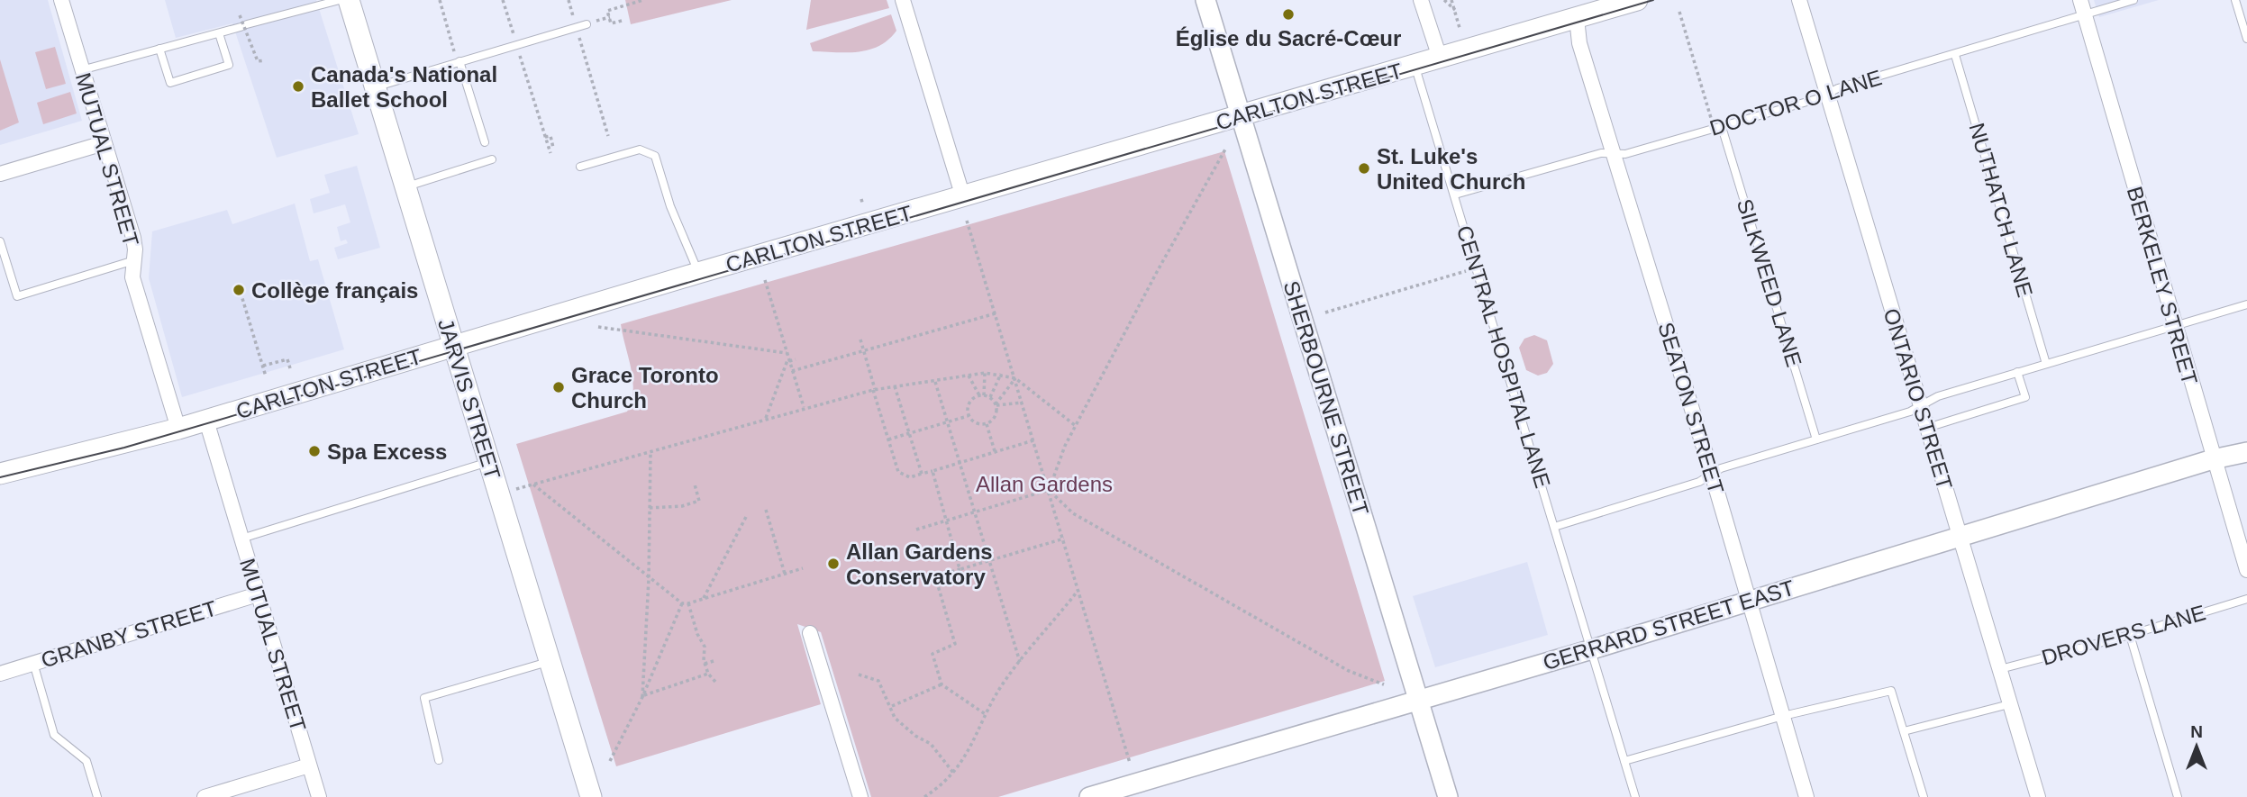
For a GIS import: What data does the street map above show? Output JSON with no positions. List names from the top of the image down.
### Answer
{
  "streets": {
    "main road": ["CARLTON STREET", "JARVIS STREET"],
    "street": [
      "MUTUAL STREET",
      "BERKELEY STREET",
      "SHERBOURNE STREET",
      "ONTARIO STREET",
      "SEATON STREET",
      "GERRARD STREET EAST",
      "GRANBY STREET"
    ],
    "lane": [
      "DOCTOR O LANE",
      "NUTHATCH LANE",
      "SILKWEED LANE",
      "CENTRAL HOSPITAL LANE",
      "DROVERS LANE"
    ]
  },
  "crossings": [
    ["CARLTON STREET", "MUTUAL STREET"],
    ["CARLTON STREET", "CENTRAL HOSPITAL LANE"],
    ["CARLTON STREET", "SHERBOURNE STREET"],
    ["CARLTON STREET", "JARVIS STREET"],
    ["CARLTON STREET", "SEATON STREET"],
    ["DOCTOR O LANE", "NUTHATCH LANE"],
    ["DOCTOR O LANE", "SILKWEED LANE"],
    ["DOCTOR O LANE", "BERKELEY STREET"],
    ["DOCTOR O LANE", "CENTRAL HOSPITAL LANE"],
    ["DOCTOR O LANE", "ONTARIO STREET"],
    ["DOCTOR O LANE", "SEATON STREET"],
    ["MUTUAL STREET", "GRANBY STREET"],
    ["BERKELEY STREET", "GERRARD STREET EAST"],
    ["CENTRAL HOSPITAL LANE", "GERRARD STREET EAST"],
    ["SHERBOURNE STREET", "GERRARD STREET EAST"],
    ["ONTARIO STREET", "GERRARD STREET EAST"],
    ["ONTARIO STREET", "DROVERS LANE"],
    ["SEATON STREET", "GERRARD STREET EAST"]
  ],
  "parks": ["Allan Gardens"],
  "places": [
    "Église du Sacré-Cœur",
    "Canada's National Ballet School",
    "St. Luke's United Church",
    "Collège français",
    "Grace Toronto Church",
    "Spa Excess",
    "Allan Gardens Conservatory"
  ],
  "north": "top"
}
